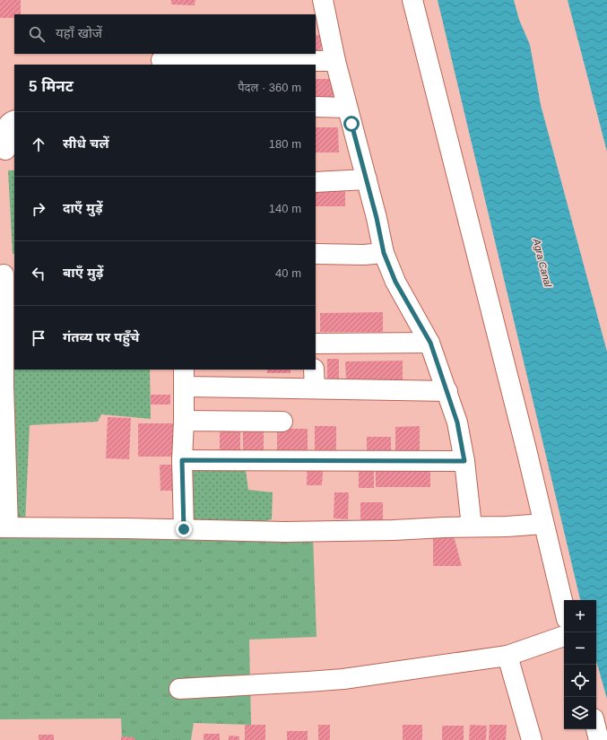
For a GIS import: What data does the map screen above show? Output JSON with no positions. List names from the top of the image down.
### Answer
{
  "water": ["Agra Canal"],
  "page": {
    "search": "यहाँ खोजें",
    "heading": ["5 मिनट", "पैदल · 360 m"],
    "list": [
      ["सीधे चलें", "180 m"],
      ["दाएँ मुड़ें", "140 m"],
      ["बाएँ मुड़ें", "40 m"],
      "गंतव्य पर पहुँचे"
    ],
    "map_buttons": ["+", "−"]
  }
}
